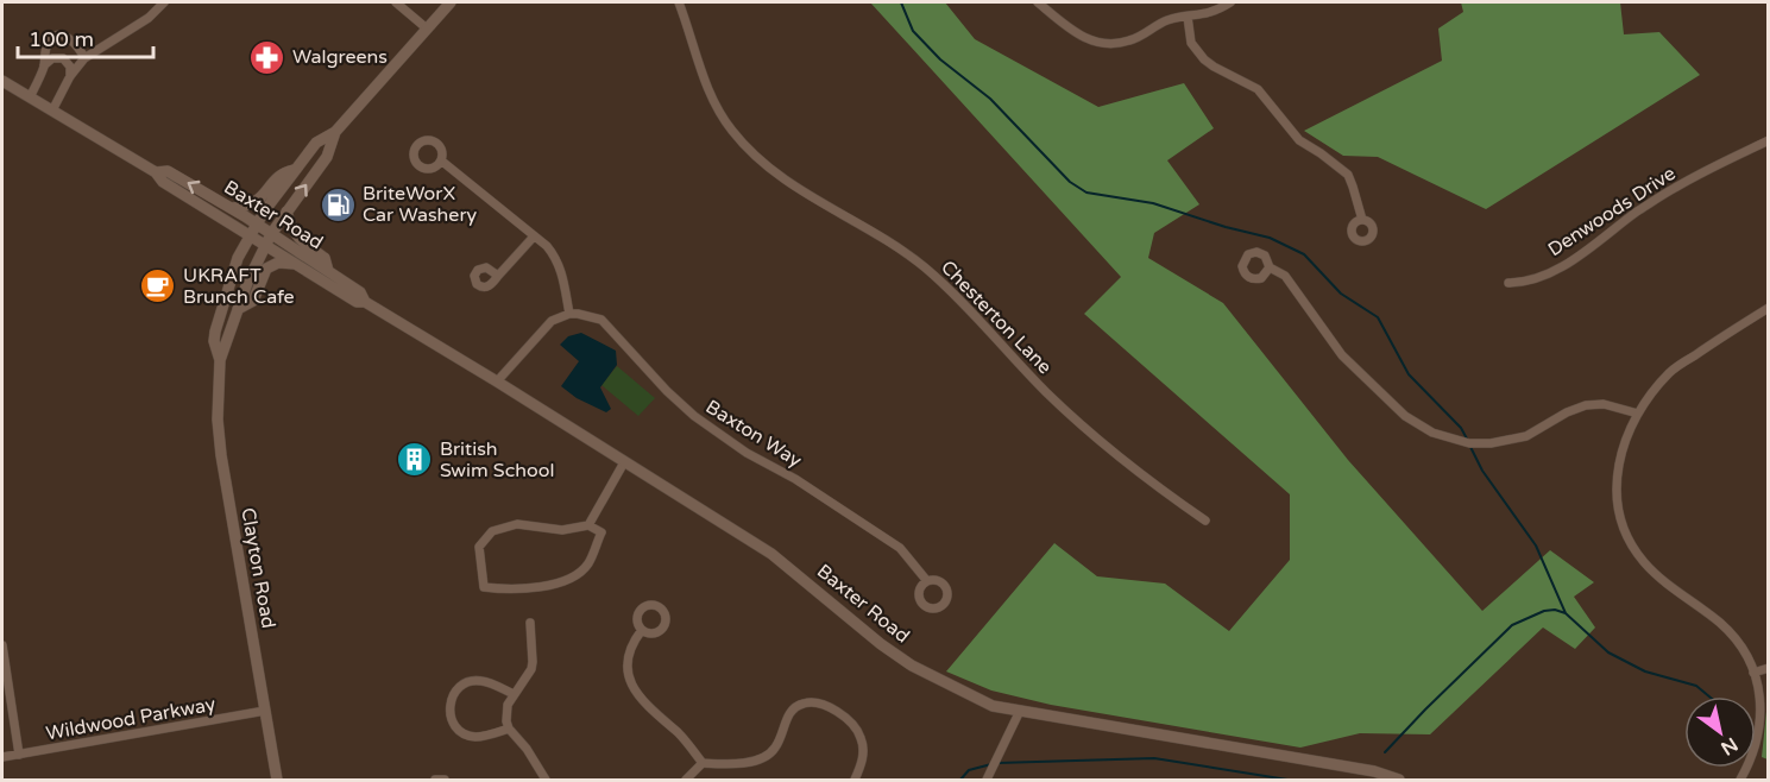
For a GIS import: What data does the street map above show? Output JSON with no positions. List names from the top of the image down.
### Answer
{
  "streets": {
    "main road": ["Baxter Road", "Clayton Road"],
    "street": [
      "Denwoods Drive",
      "Chesterton Lane",
      "Baxton Way",
      "Wildwood Parkway"
    ]
  },
  "crossings": [
    ["Baxter Road", "Clayton Road"],
    ["Clayton Road", "Wildwood Parkway"]
  ],
  "places": {
    "pharmacy": ["Walgreens"],
    "fuel station": ["BriteWorX Car Washery"],
    "cafe": ["UKRAFT Brunch Cafe"],
    "building": ["British Swim School"]
  },
  "scale_bar": "100 m",
  "north": "bottom right"
}
